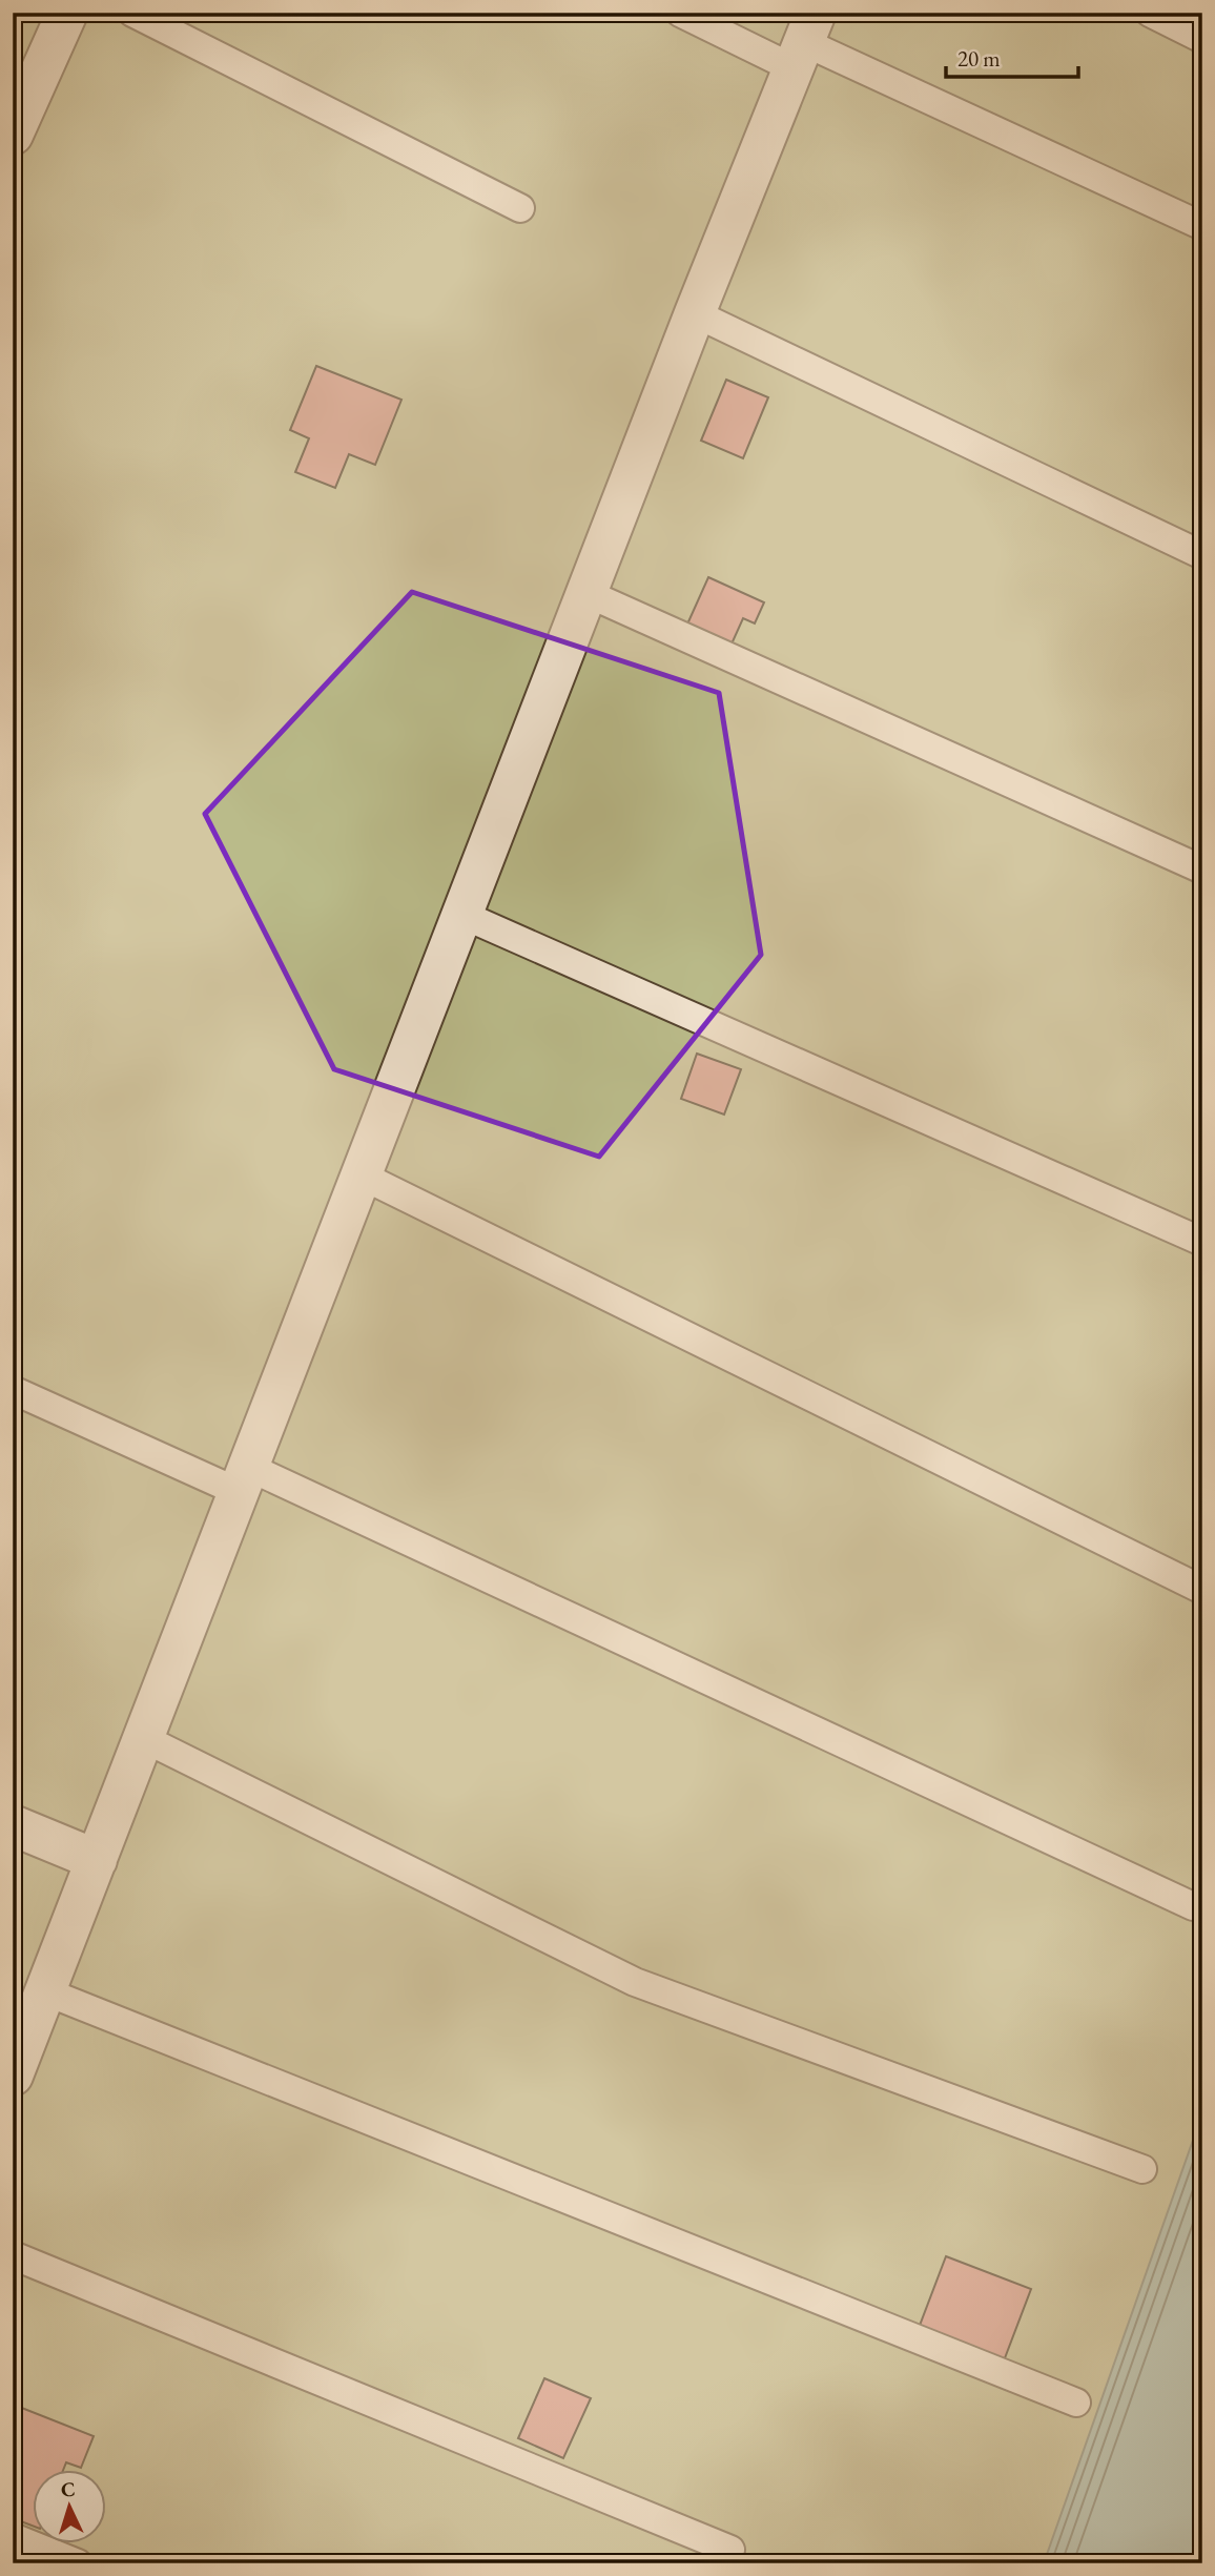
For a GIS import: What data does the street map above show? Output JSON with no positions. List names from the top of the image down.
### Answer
{
  "scale_bar": "20 m",
  "north": "top"
}
